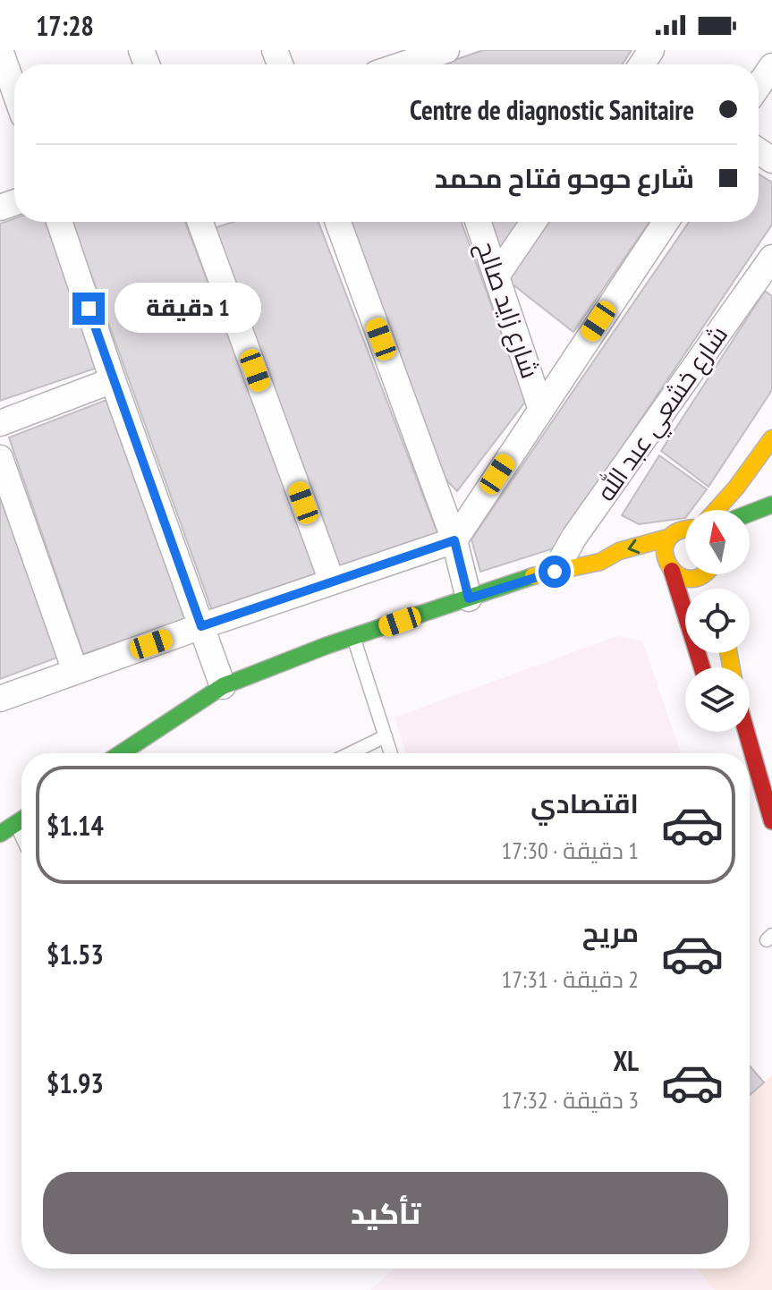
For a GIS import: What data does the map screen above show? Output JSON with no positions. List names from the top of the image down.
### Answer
{
  "streets": {
    "street": ["شارع زايد صالح", "شارع خشعي عبد الله"]
  },
  "north": "top",
  "page": {
    "status": "17:28",
    "banner": ["Centre de diagnostic Sanitaire", "شارع حوحو فتاح محمد"],
    "bubble": "1 دقيقة",
    "list": [
      {
        "name": "اقتصادي",
        "note": "1 دقيقة · 17:30",
        "value": "$1.14"
      },
      {
        "name": "مريح",
        "note": "2 دقيقة · 17:31",
        "value": "$1.53"
      },
      {
        "name": "XL",
        "note": "3 دقيقة · 17:32",
        "value": "$1.93"
      }
    ],
    "buttons": "تأكيد"
  }
}
